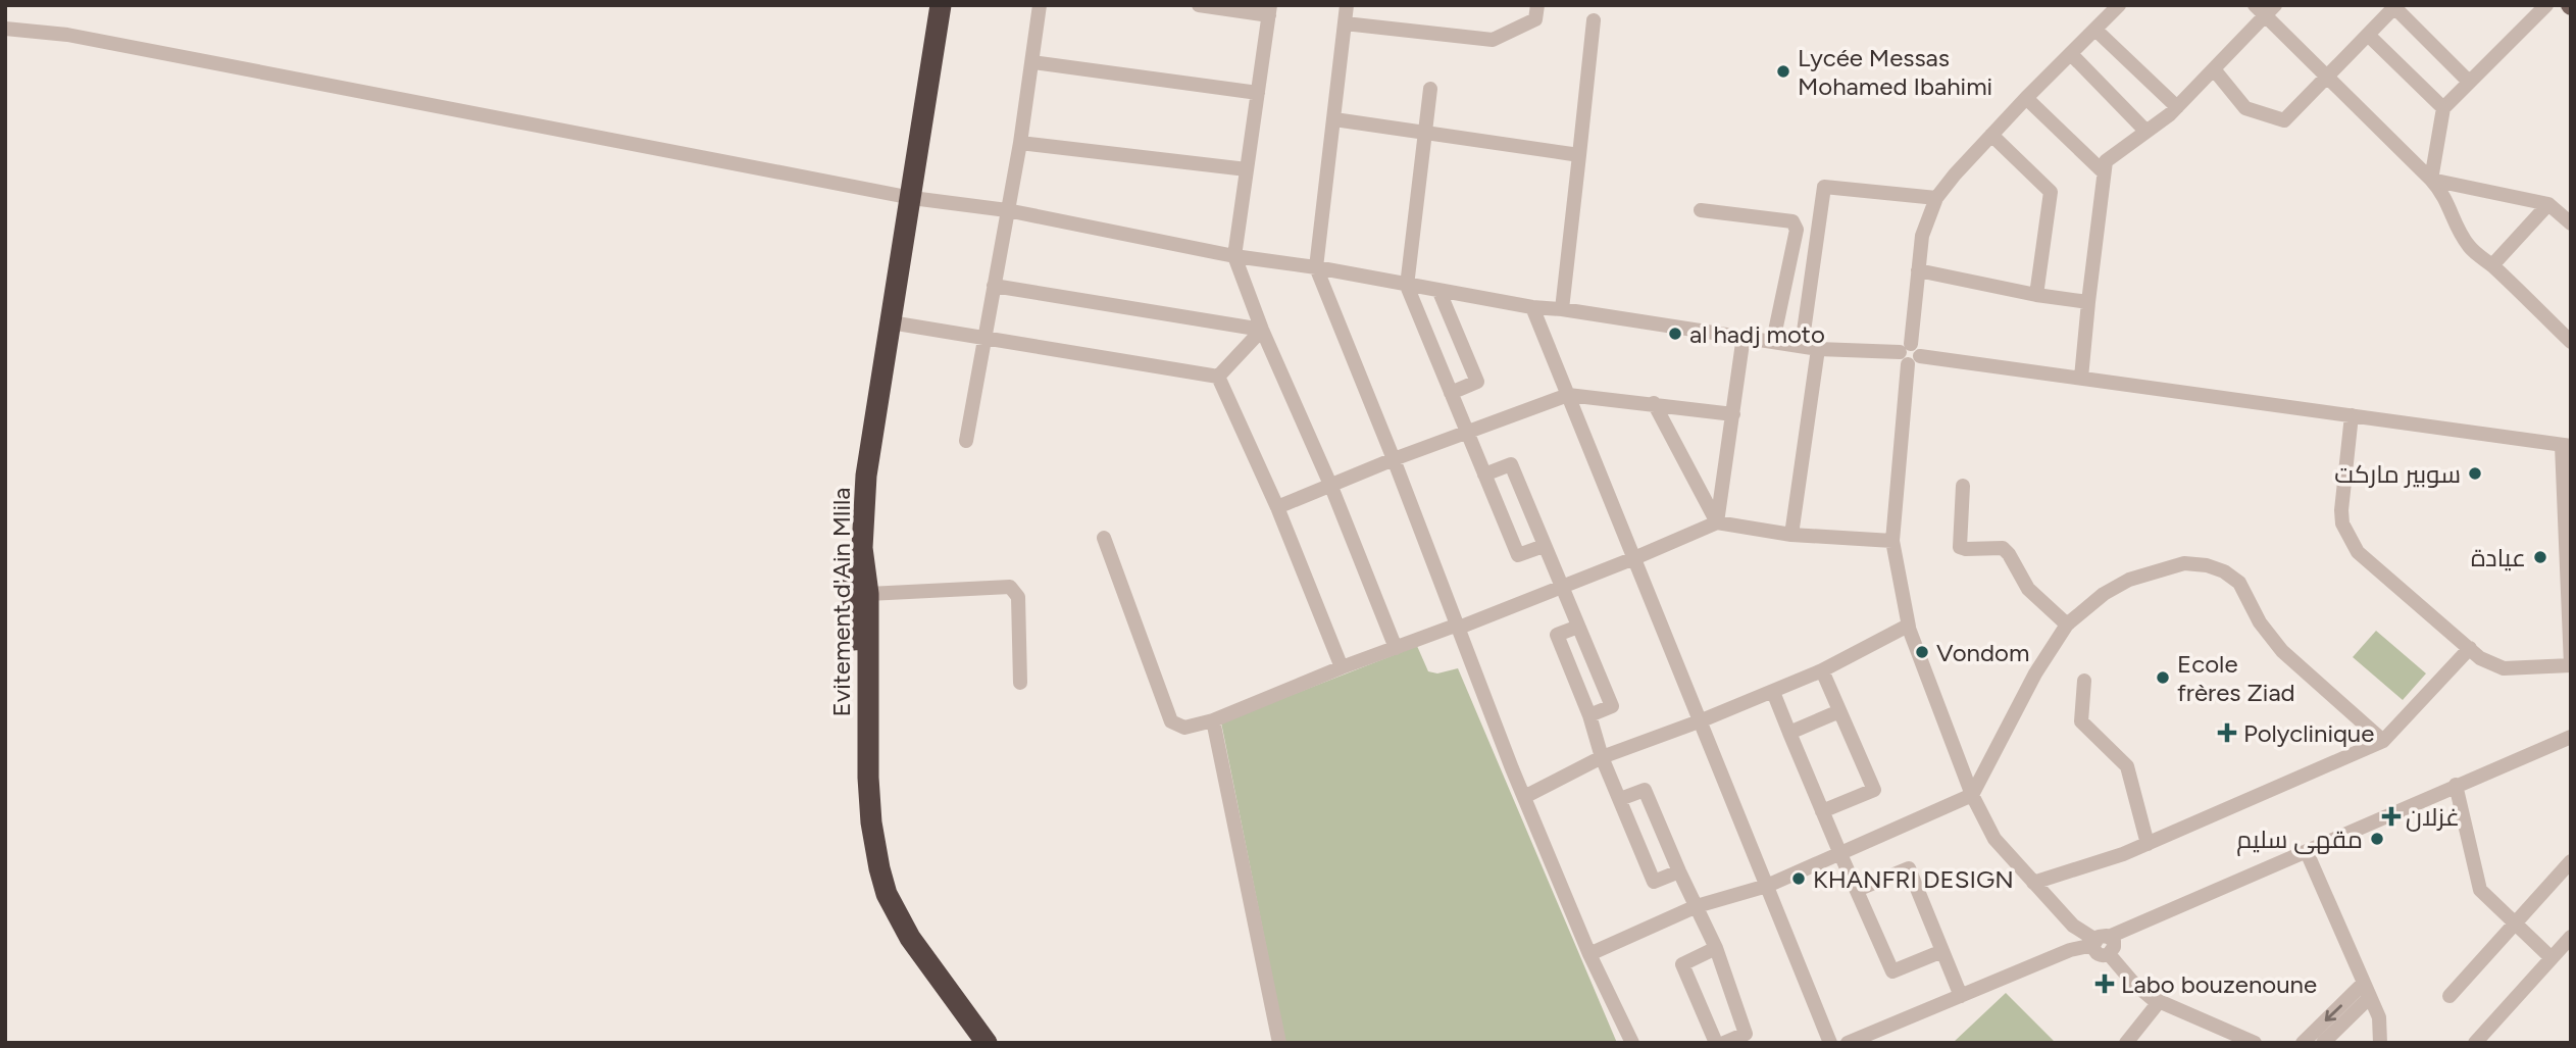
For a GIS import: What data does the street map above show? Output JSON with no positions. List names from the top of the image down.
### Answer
{
  "streets": {
    "highway": ["Evitement d'Ain Mlila"]
  },
  "places": {
    "other": [
      "Lycée Messas Mohamed Ibahimi",
      "al hadj moto",
      "سوبير ماركت",
      "عيادة",
      "Vondom",
      "Ecole frères Ziad",
      "مقهى سليم",
      "KHANFRI DESIGN"
    ],
    "health": ["Polyclinique", "غزلان", "Labo bouzenoune"]
  }
}
